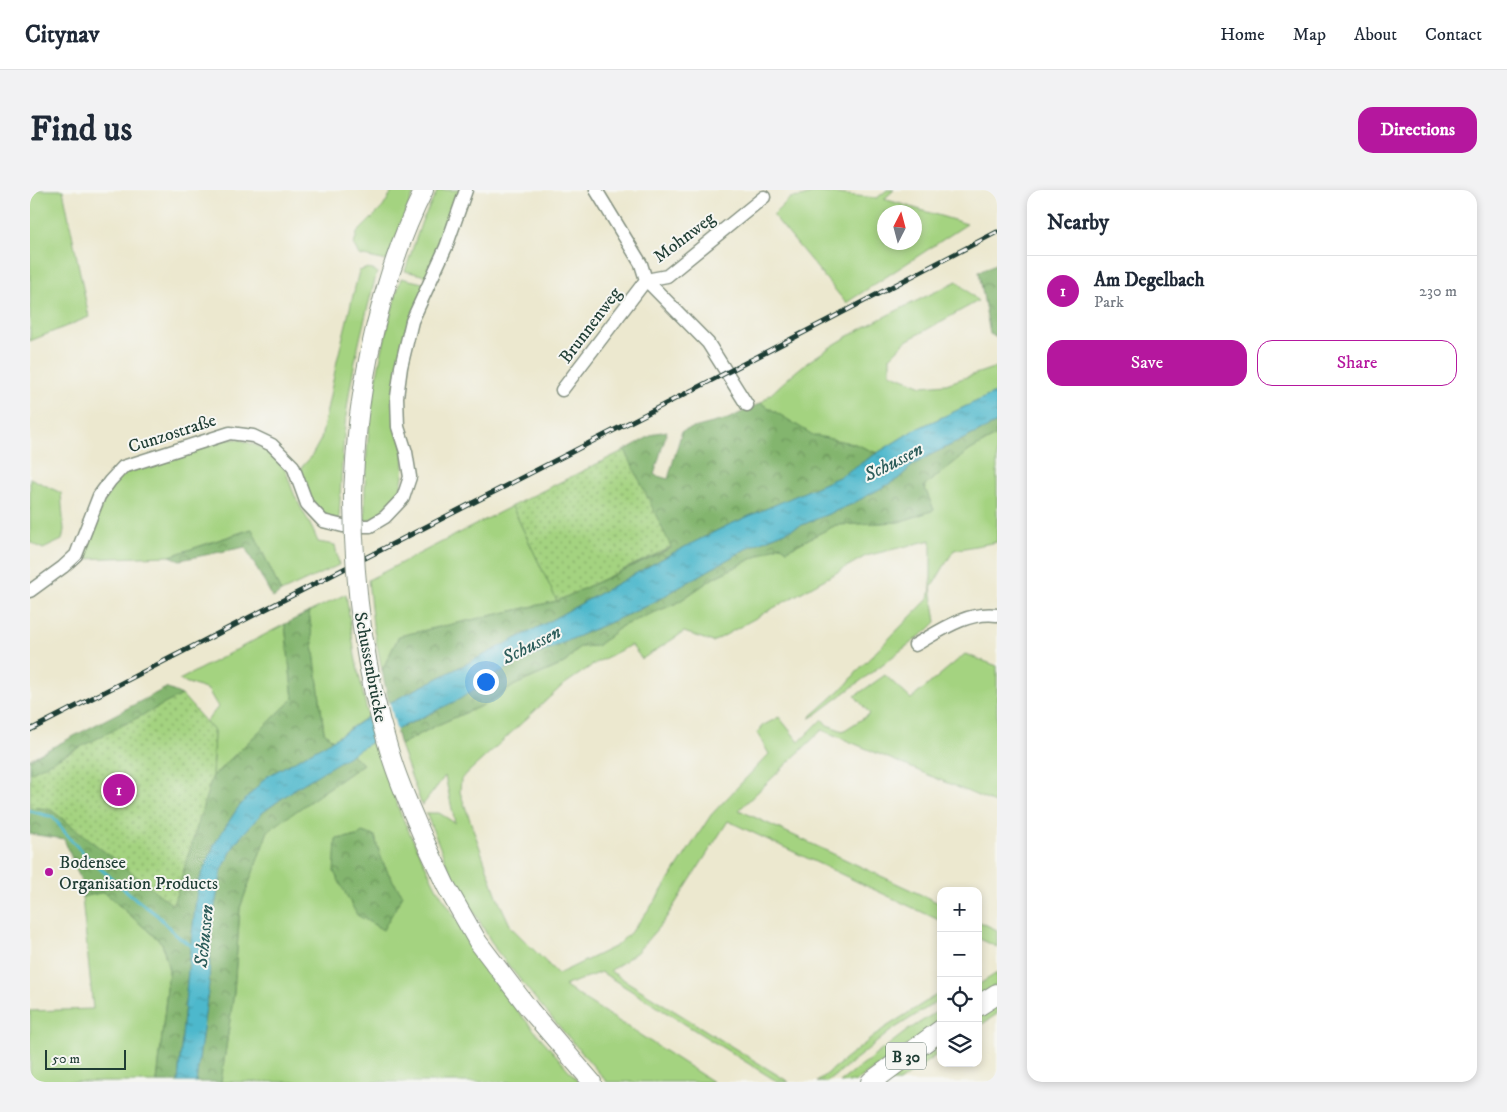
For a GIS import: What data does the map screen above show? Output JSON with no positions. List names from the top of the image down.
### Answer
{
  "streets": {
    "main road": ["B 30"],
    "street": [
      "Mohnweg",
      "Brunnenweg",
      "Cunzostraße",
      "Schussenbrücke"
    ]
  },
  "crossings": [
    ["Mohnweg", "Brunnenweg"]
  ],
  "water": ["Schussen"],
  "places": ["Bodensee Organisation Products"],
  "scale_bar": "50 m",
  "north": "top",
  "page": {
    "header": "Citynav",
    "nav": [
      "Home",
      "Map",
      "About",
      "Contact"
    ],
    "buttons": [
      "Directions",
      ["Save", "Share"]
    ],
    "title": "Find us",
    "heading": "Nearby",
    "list": [
      {
        "mark": "1",
        "name": "Am Degelbach",
        "note": "Park",
        "value": "230 m"
      }
    ],
    "pins": "1",
    "map_buttons": ["+", "−"],
    "scale": "50 m"
  }
}
